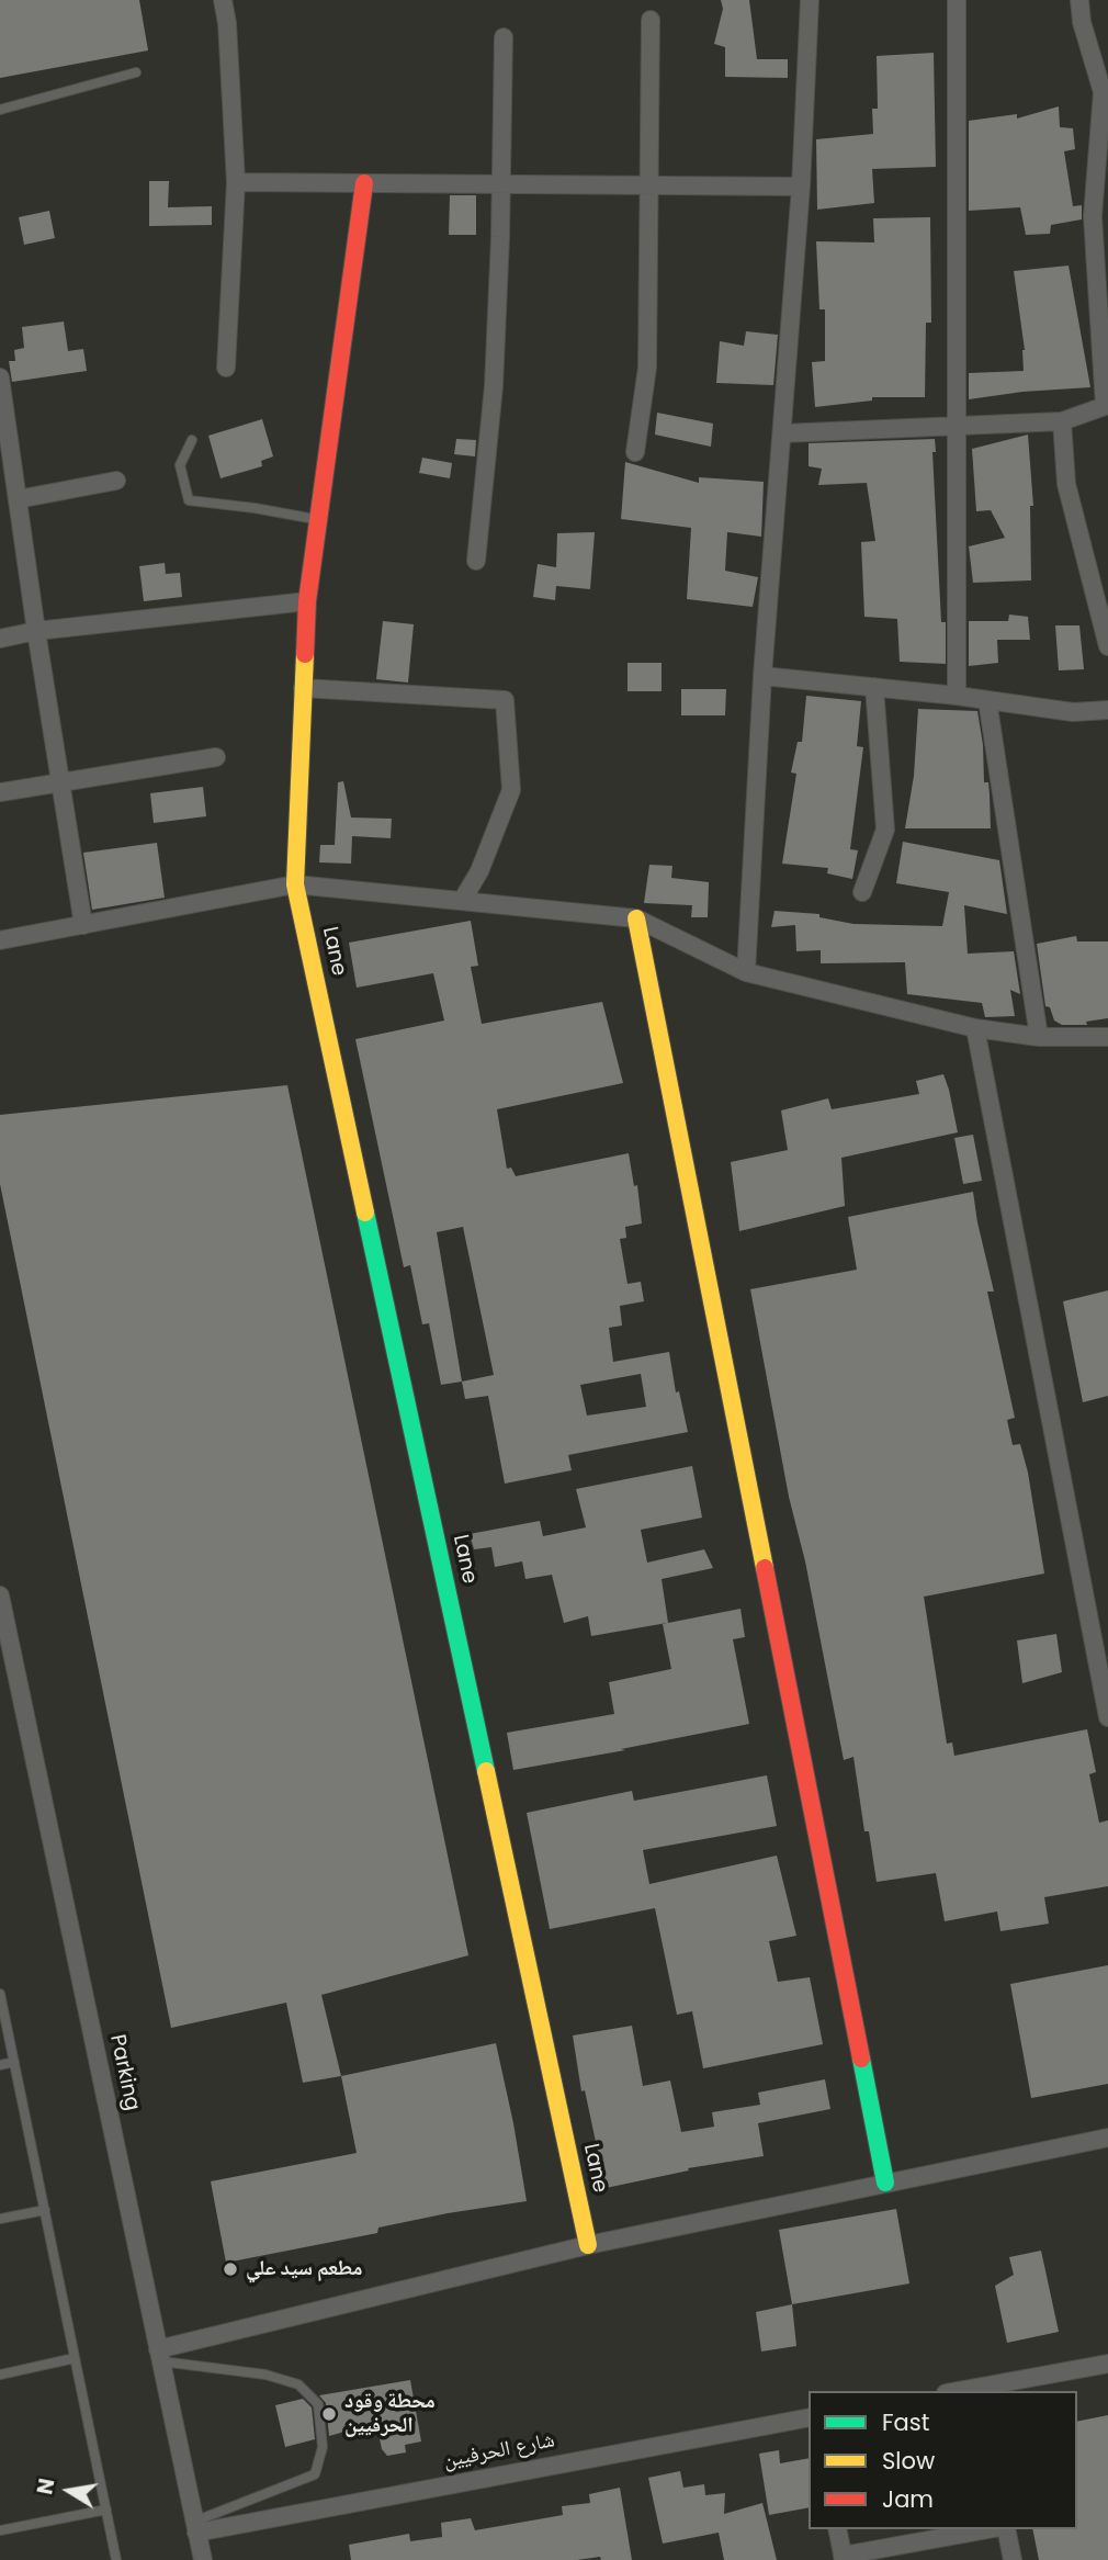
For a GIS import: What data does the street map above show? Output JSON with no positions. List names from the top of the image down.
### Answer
{
  "streets": {
    "street": ["Lane", "Parking", "شارع الحرفيين"]
  },
  "crossings": [
    ["Parking", "شارع الحرفيين"]
  ],
  "places": ["مطعم سيد علي", "محطة وقود الحرفيين"],
  "legend": ["Fast", "Slow", "Jam"],
  "north": "left"
}
